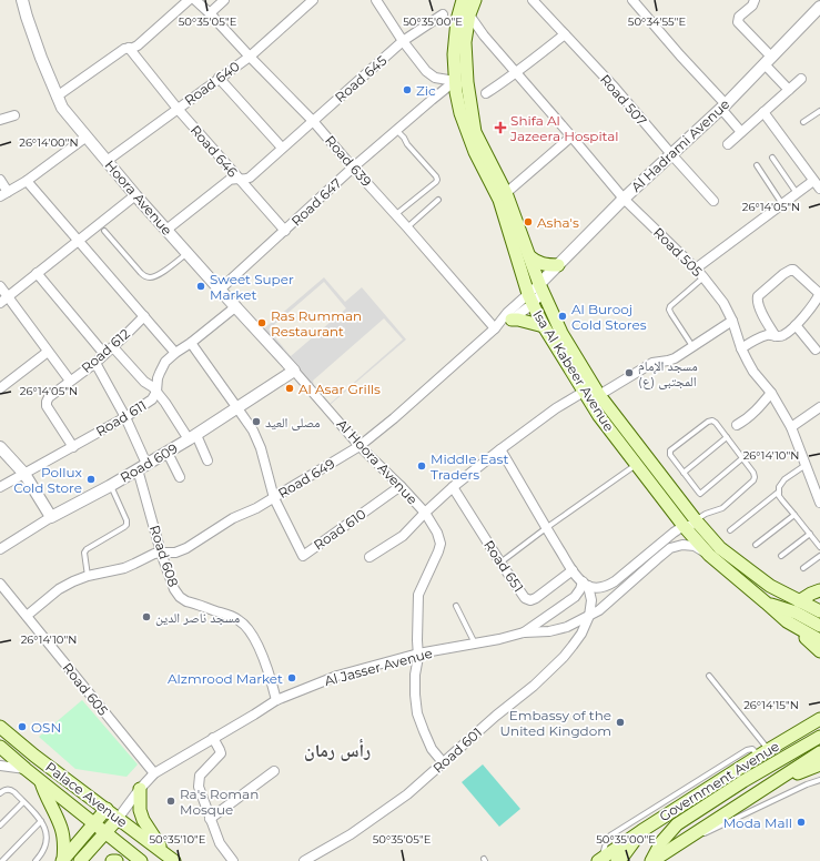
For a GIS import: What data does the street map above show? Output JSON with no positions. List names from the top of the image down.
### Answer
{
  "streets": {
    "main road": ["Isa Al Kabeer Avenue", "Government Avenue", "Palace Avenue"],
    "street": [
      "Road 645",
      "Road 640",
      "Road 507",
      "Al Hadrami Avenue",
      "Road 646",
      "Road 639",
      "Hoora Avenue",
      "Road 647",
      "Road 505",
      "Road 612",
      "Road 611",
      "Al Hoora Avenue",
      "Road 609",
      "Road 649",
      "Road 610",
      "Road 608",
      "Road 651",
      "Al Jasser Avenue",
      "Road 605",
      "Road 601"
    ]
  },
  "crossings": [
    ["Road 645", "Road 646"],
    ["Road 645", "Road 639"],
    ["Road 645", "Hoora Avenue"],
    ["Road 640", "Road 646"],
    ["Road 640", "Road 639"],
    ["Road 640", "Hoora Avenue"],
    ["Road 507", "Al Hadrami Avenue"],
    ["Al Hadrami Avenue", "Road 505"],
    ["Al Hadrami Avenue", "Isa Al Kabeer Avenue"],
    ["Al Hadrami Avenue", "Road 649"],
    ["Road 646", "Road 647"],
    ["Road 639", "Road 647"],
    ["Road 639", "Road 649"],
    ["Hoora Avenue", "Road 647"],
    ["Hoora Avenue", "Road 611"],
    ["Hoora Avenue", "Al Hoora Avenue"],
    ["Hoora Avenue", "Road 609"],
    ["Road 647", "Isa Al Kabeer Avenue"],
    ["Road 505", "Isa Al Kabeer Avenue"],
    ["Road 612", "Road 611"],
    ["Road 612", "Road 608"],
    ["Isa Al Kabeer Avenue", "Road 649"],
    ["Road 611", "Road 610"],
    ["Road 611", "Road 608"],
    ["Al Hoora Avenue", "Road 609"],
    ["Al Hoora Avenue", "Road 649"],
    ["Al Hoora Avenue", "Road 610"],
    ["Road 609", "Road 610"],
    ["Road 609", "Road 608"],
    ["Road 649", "Road 610"],
    ["Road 649", "Road 608"],
    ["Road 649", "Road 605"],
    ["Road 608", "Al Jasser Avenue"],
    ["Al Jasser Avenue", "Road 605"],
    ["Al Jasser Avenue", "Palace Avenue"]
  ],
  "districts": ["رأس رمان"],
  "places": {
    "other": [
      "Zic",
      "Asha's",
      "Sweet Super Market",
      "Al Burooj Cold Stores",
      "Ras Rumman Restaurant",
      "مسجد الإمام المجتبى (ع)",
      "Al Asar Grills",
      "مصلى العيد",
      "Middle East Traders",
      "Pollux Cold Store",
      "مسجد ناصر الدين",
      "Alzmrood Market",
      "Embassy of the United Kingdom",
      "OSN",
      "Ra's Roman Mosque",
      "Moda Mall"
    ],
    "health": ["Shifa Al Jazeera Hospital"]
  },
  "coordinates": [
    "50°35'05\"E",
    "50°35'00\"E",
    "50°34'55\"E",
    "26°14'00\"N",
    "26°14'05\"N",
    "26°14'10\"N",
    "26°14'15\"N",
    "50°35'10\"E"
  ]
}
